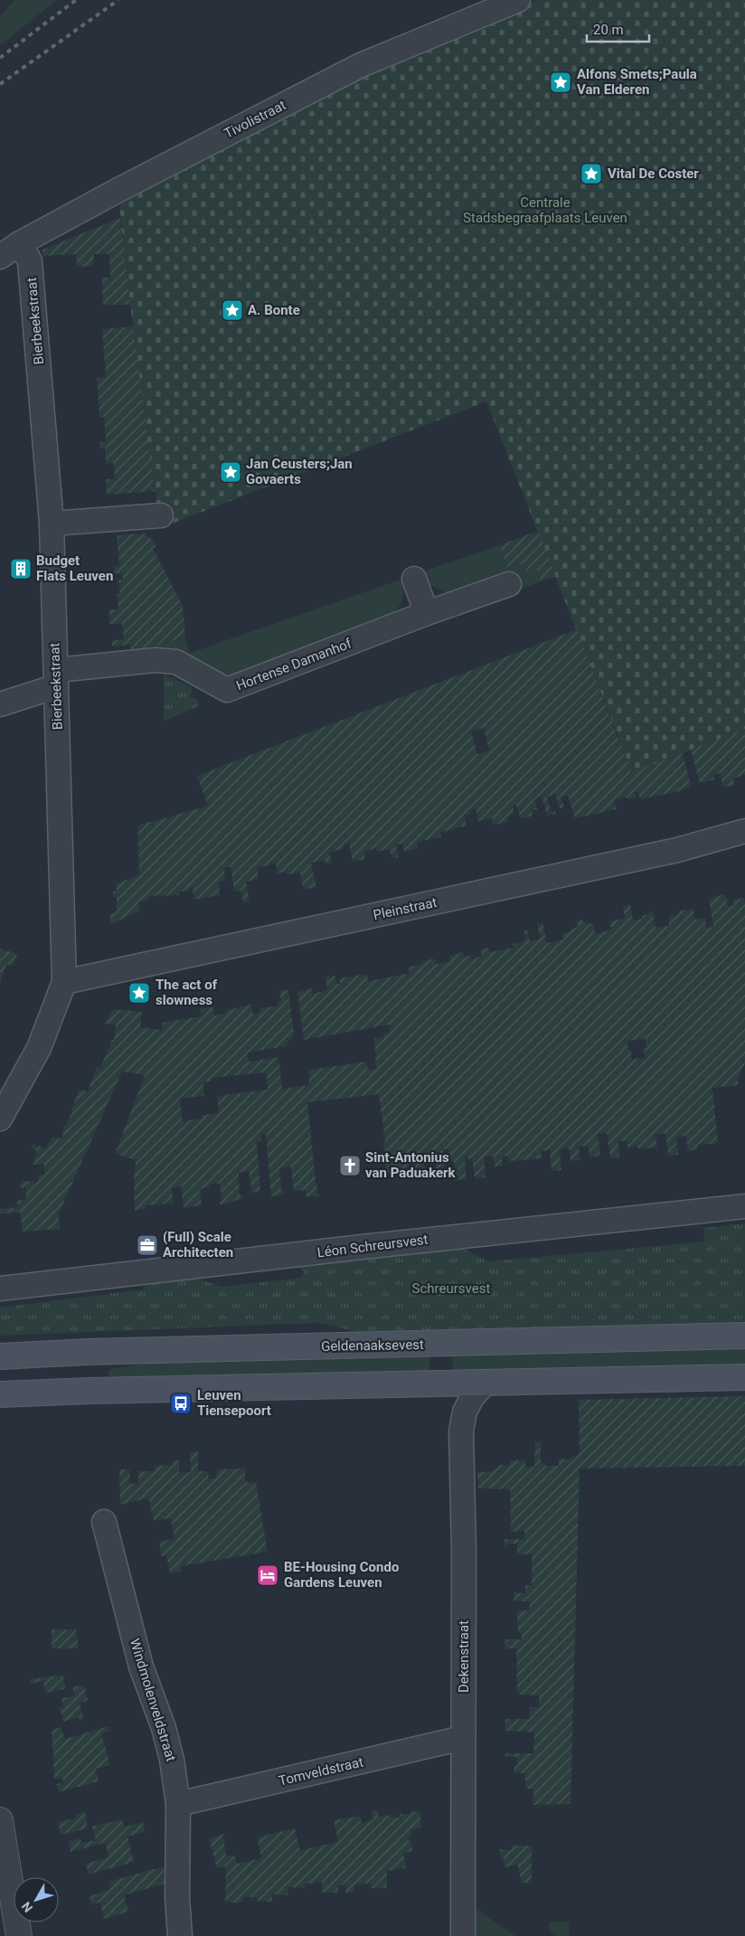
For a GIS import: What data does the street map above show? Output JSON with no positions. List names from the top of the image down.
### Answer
{
  "streets": {
    "main road": ["Geldenaaksevest"],
    "street": [
      "Tivolistraat",
      "Bierbeekstraat",
      "Hortense Damanhof",
      "Pleinstraat",
      "Léon Schreursvest",
      "Dekenstraat",
      "Windmolenveldstraat",
      "Tomveldstraat"
    ]
  },
  "crossings": [
    ["Tivolistraat", "Bierbeekstraat"],
    ["Bierbeekstraat", "Hortense Damanhof"],
    ["Bierbeekstraat", "Pleinstraat"],
    ["Dekenstraat", "Tomveldstraat"],
    ["Windmolenveldstraat", "Tomveldstraat"]
  ],
  "parks": ["Centrale Stadsbegraafplaats Leuven", "Schreursvest"],
  "places": {
    "place": [
      "Alfons Smets;Paula Van Elderen",
      "Vital De Coster",
      "A. Bonte",
      "Jan Ceusters;Jan Govaerts",
      "The act of slowness"
    ],
    "building": ["Budget Flats Leuven"],
    "church": ["Sint-Antonius van Paduakerk"],
    "office": ["(Full) Scale Architecten"],
    "bus stop": ["Leuven Tiensepoort"],
    "hotel": ["BE-Housing Condo Gardens Leuven"]
  },
  "scale_bar": "20 m",
  "north": "bottom left"
}
